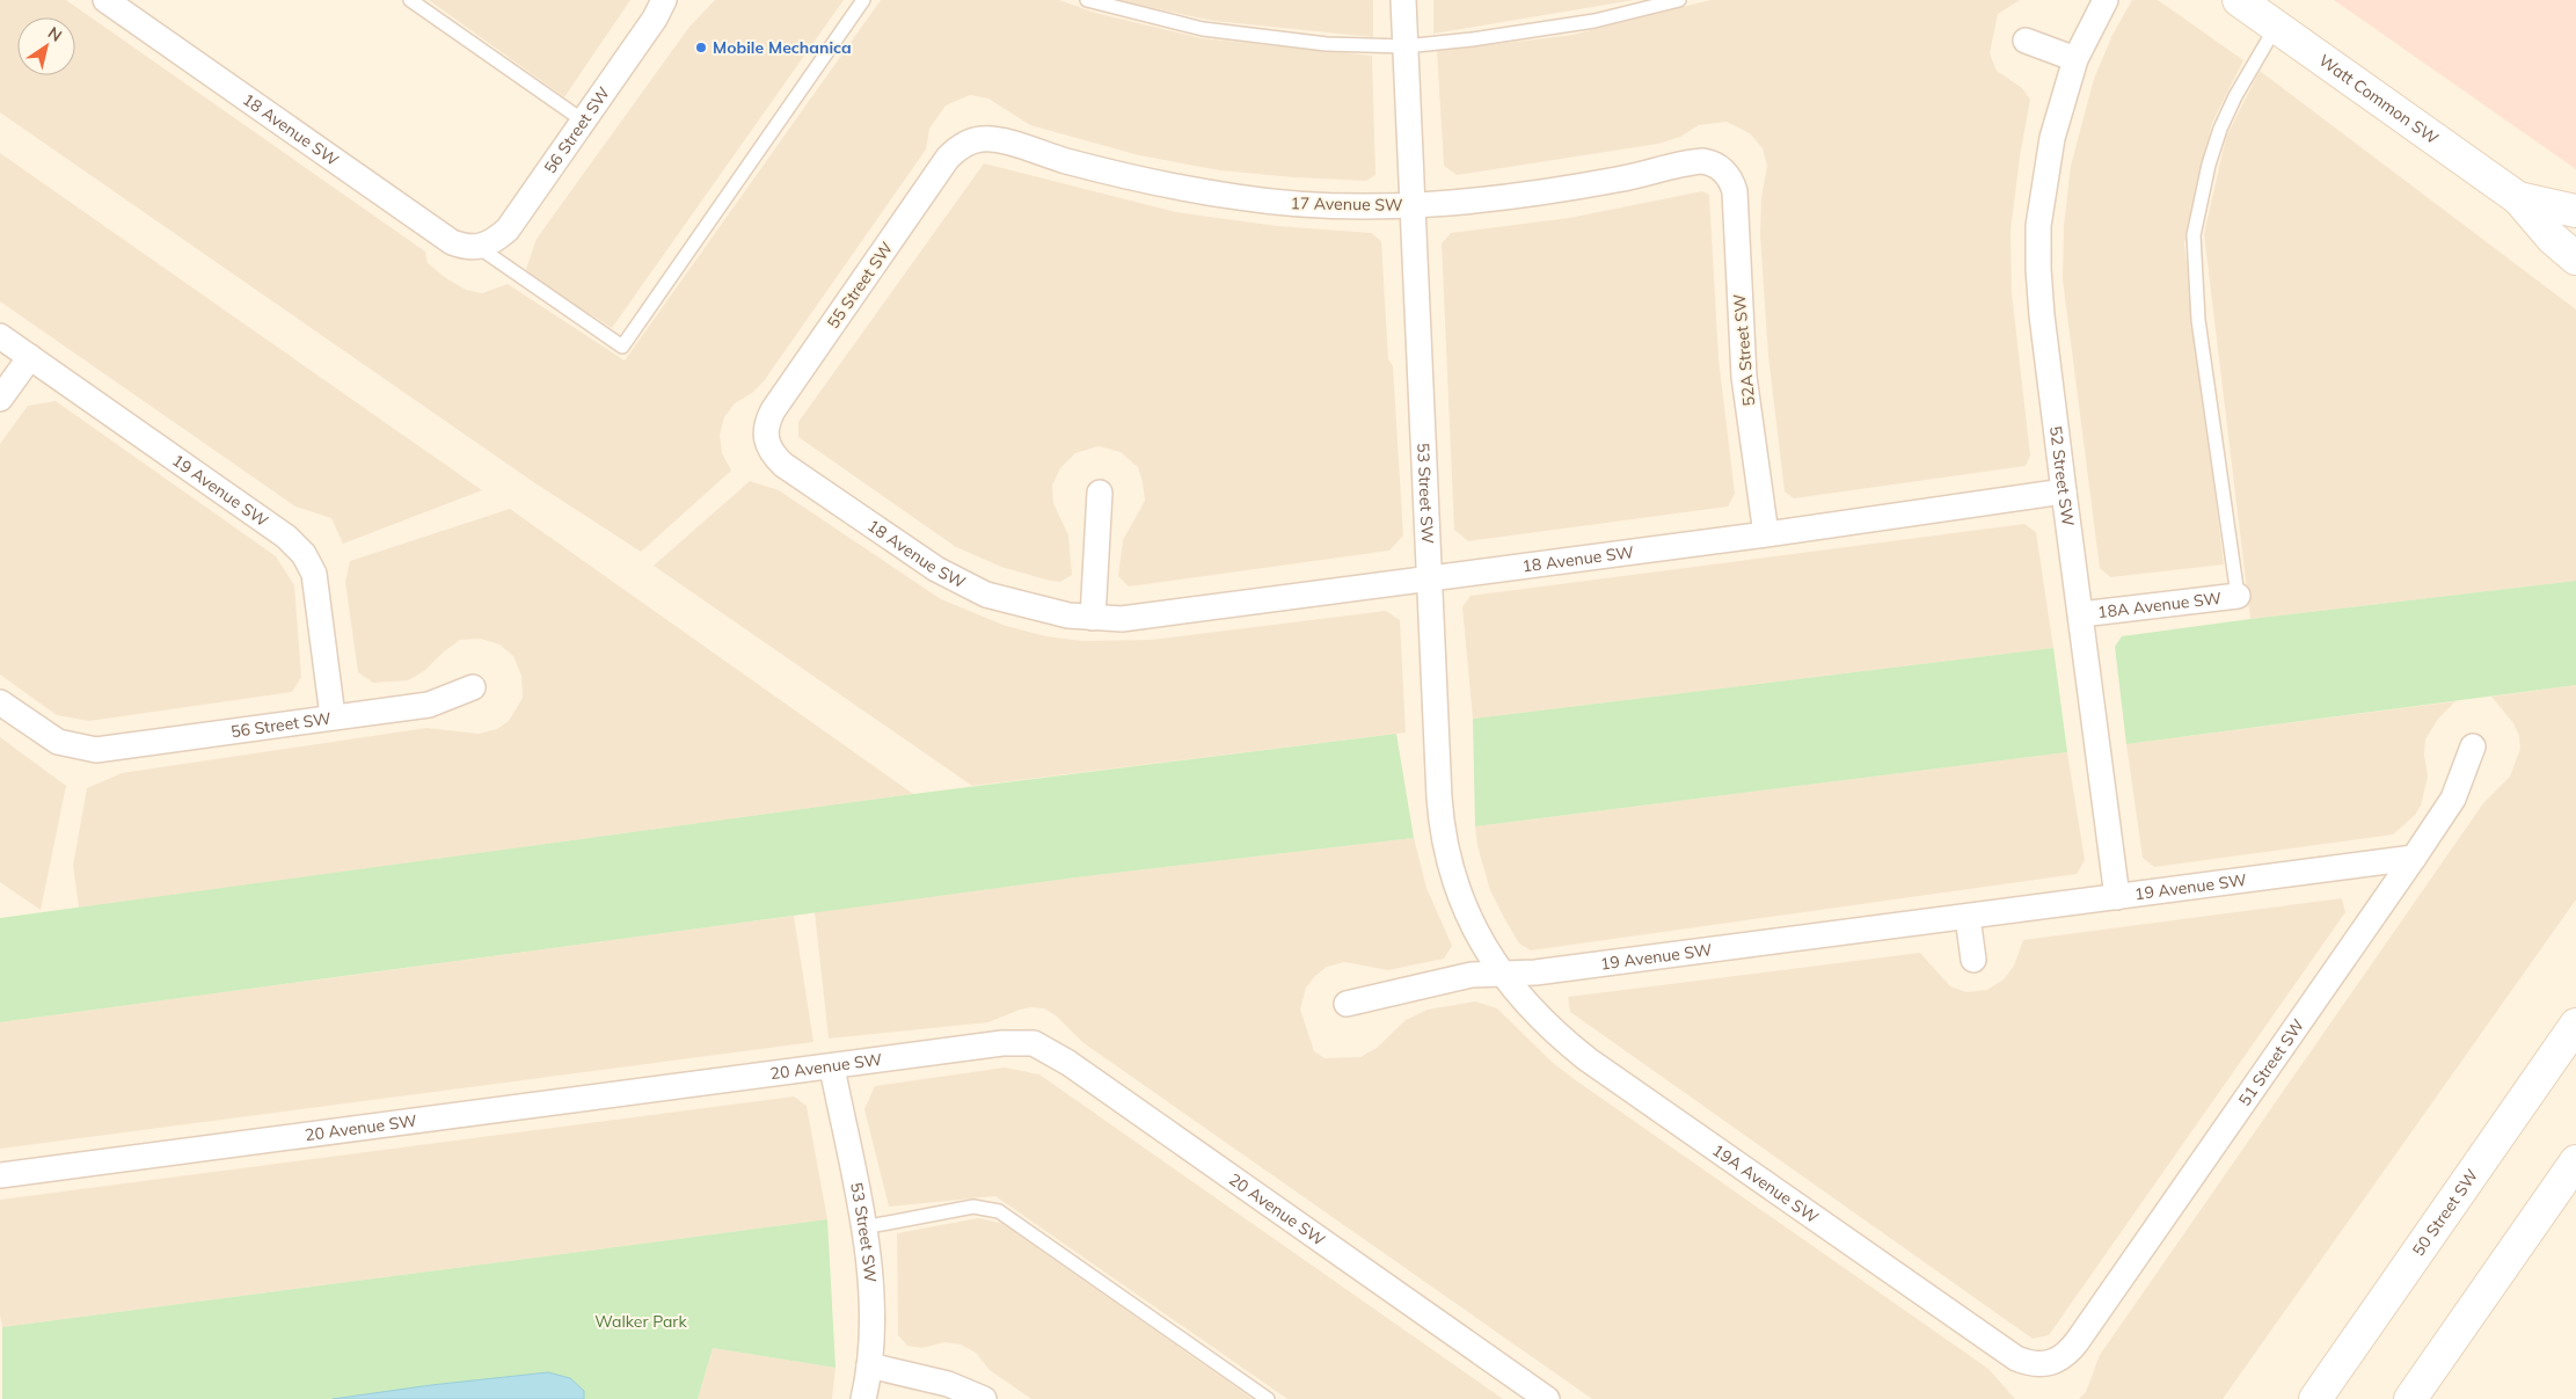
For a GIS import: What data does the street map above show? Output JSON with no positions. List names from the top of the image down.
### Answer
{
  "streets": {
    "main road": ["Watt Common SW", "50 Street SW"],
    "street": [
      "18 Avenue SW",
      "56 Street SW",
      "17 Avenue SW",
      "55 Street SW",
      "52A Street SW",
      "52 Street SW",
      "19 Avenue SW",
      "53 Street SW",
      "18A Avenue SW",
      "51 Street SW",
      "20 Avenue SW",
      "19A Avenue SW"
    ]
  },
  "crossings": [
    ["18 Avenue SW", "56 Street SW"],
    ["18 Avenue SW", "55 Street SW"],
    ["18 Avenue SW", "52A Street SW"],
    ["18 Avenue SW", "52 Street SW"],
    ["18 Avenue SW", "53 Street SW"],
    ["56 Street SW", "19 Avenue SW"],
    ["17 Avenue SW", "55 Street SW"],
    ["17 Avenue SW", "52A Street SW"],
    ["17 Avenue SW", "53 Street SW"],
    ["52 Street SW", "19 Avenue SW"],
    ["52 Street SW", "18A Avenue SW"],
    ["19 Avenue SW", "53 Street SW"],
    ["19 Avenue SW", "51 Street SW"],
    ["19 Avenue SW", "19A Avenue SW"],
    ["53 Street SW", "20 Avenue SW"],
    ["53 Street SW", "19A Avenue SW"],
    ["51 Street SW", "19A Avenue SW"]
  ],
  "parks": ["Walker Park"],
  "places": ["Mobile Mechanica"],
  "north": "top right"
}
